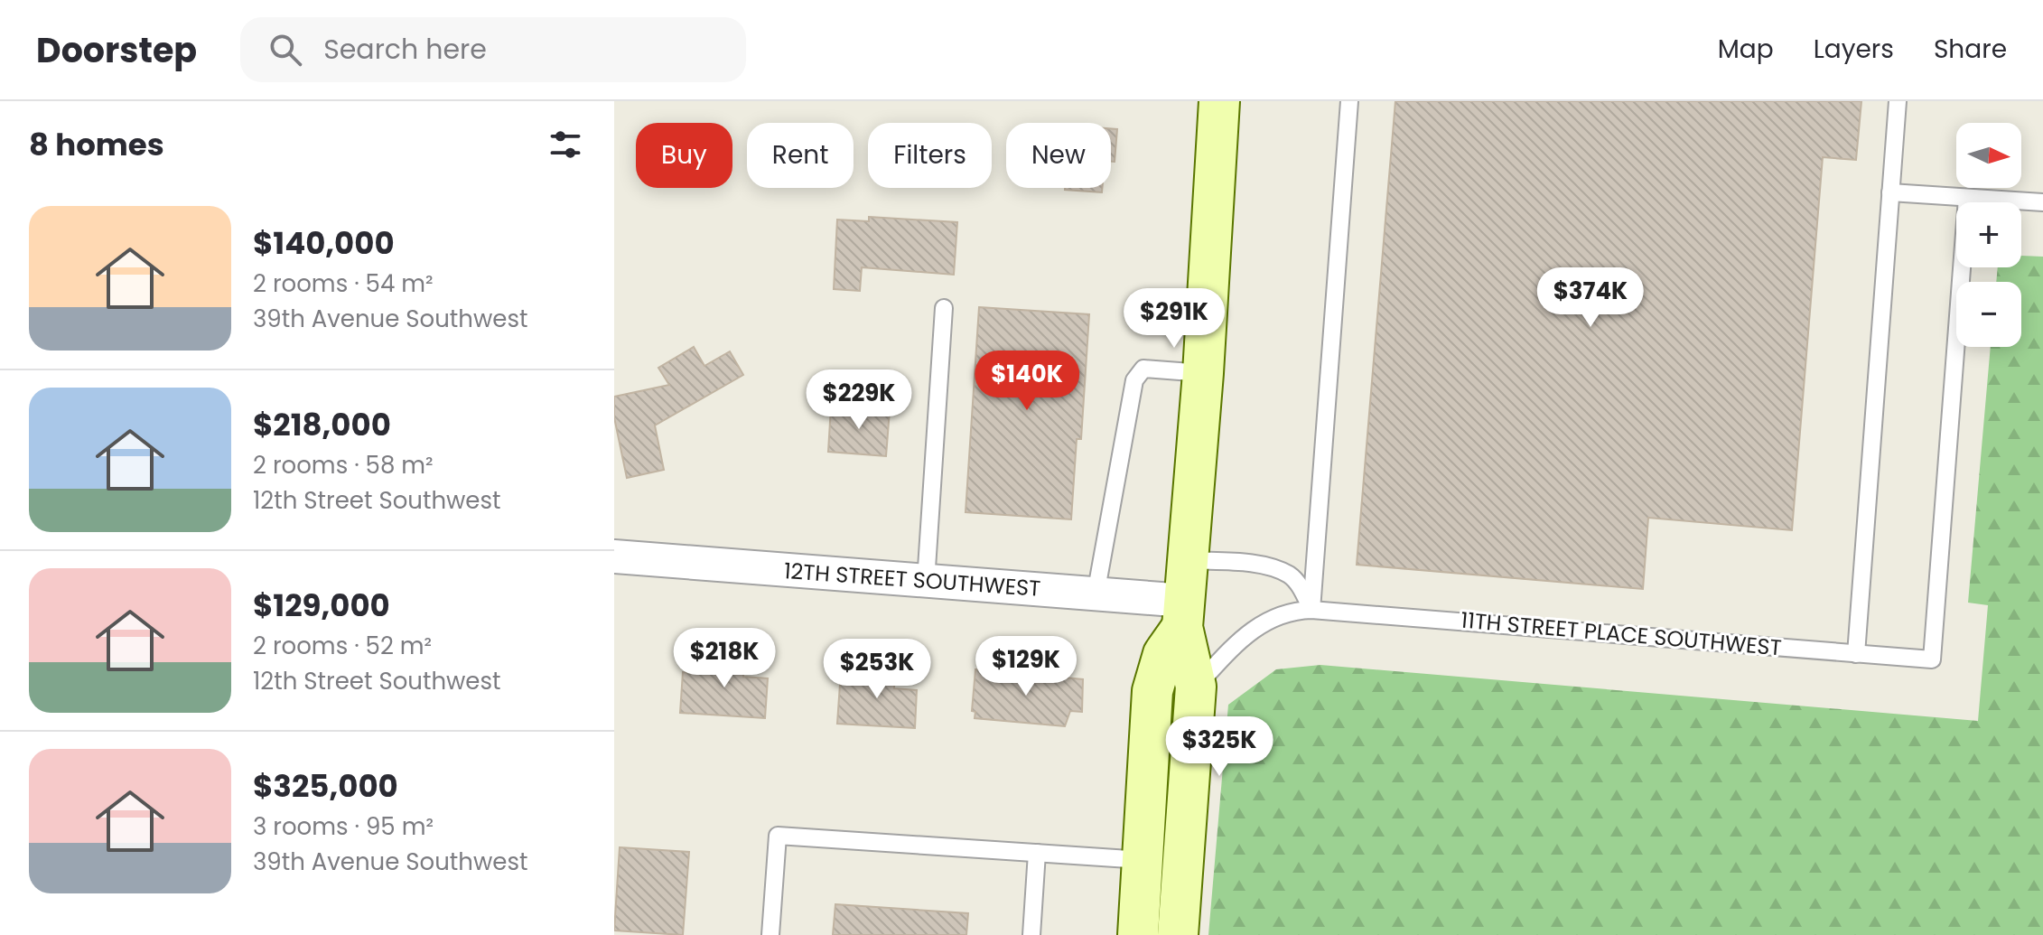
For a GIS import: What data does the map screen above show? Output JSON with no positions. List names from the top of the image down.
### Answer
{
  "streets": {
    "street": ["12TH STREET SOUTHWEST"],
    "lane": ["11TH STREET PLACE SOUTHWEST"]
  },
  "north": "right",
  "page": {
    "header": "Doorstep",
    "search": "Search here",
    "nav": ["Map", "Layers", "Share"],
    "heading": "8 homes",
    "map_buttons": ["+", "−"],
    "chip": [
      "Buy",
      "Rent",
      "Filters",
      "New"
    ],
    "list": [
      {
        "name": "$140,000",
        "note": "2 rooms · 54 m² · 39th Avenue Southwest"
      },
      {
        "name": "$218,000",
        "note": "2 rooms · 58 m² · 12th Street Southwest"
      },
      {
        "name": "$129,000",
        "note": "2 rooms · 52 m² · 12th Street Southwest"
      },
      {
        "name": "$325,000",
        "note": "3 rooms · 95 m² · 39th Avenue Southwest"
      }
    ],
    "price": [
      "$374K",
      "$291K",
      "$140K",
      "$229K",
      "$218K",
      "$129K",
      "$253K",
      "$325K"
    ]
  }
}
